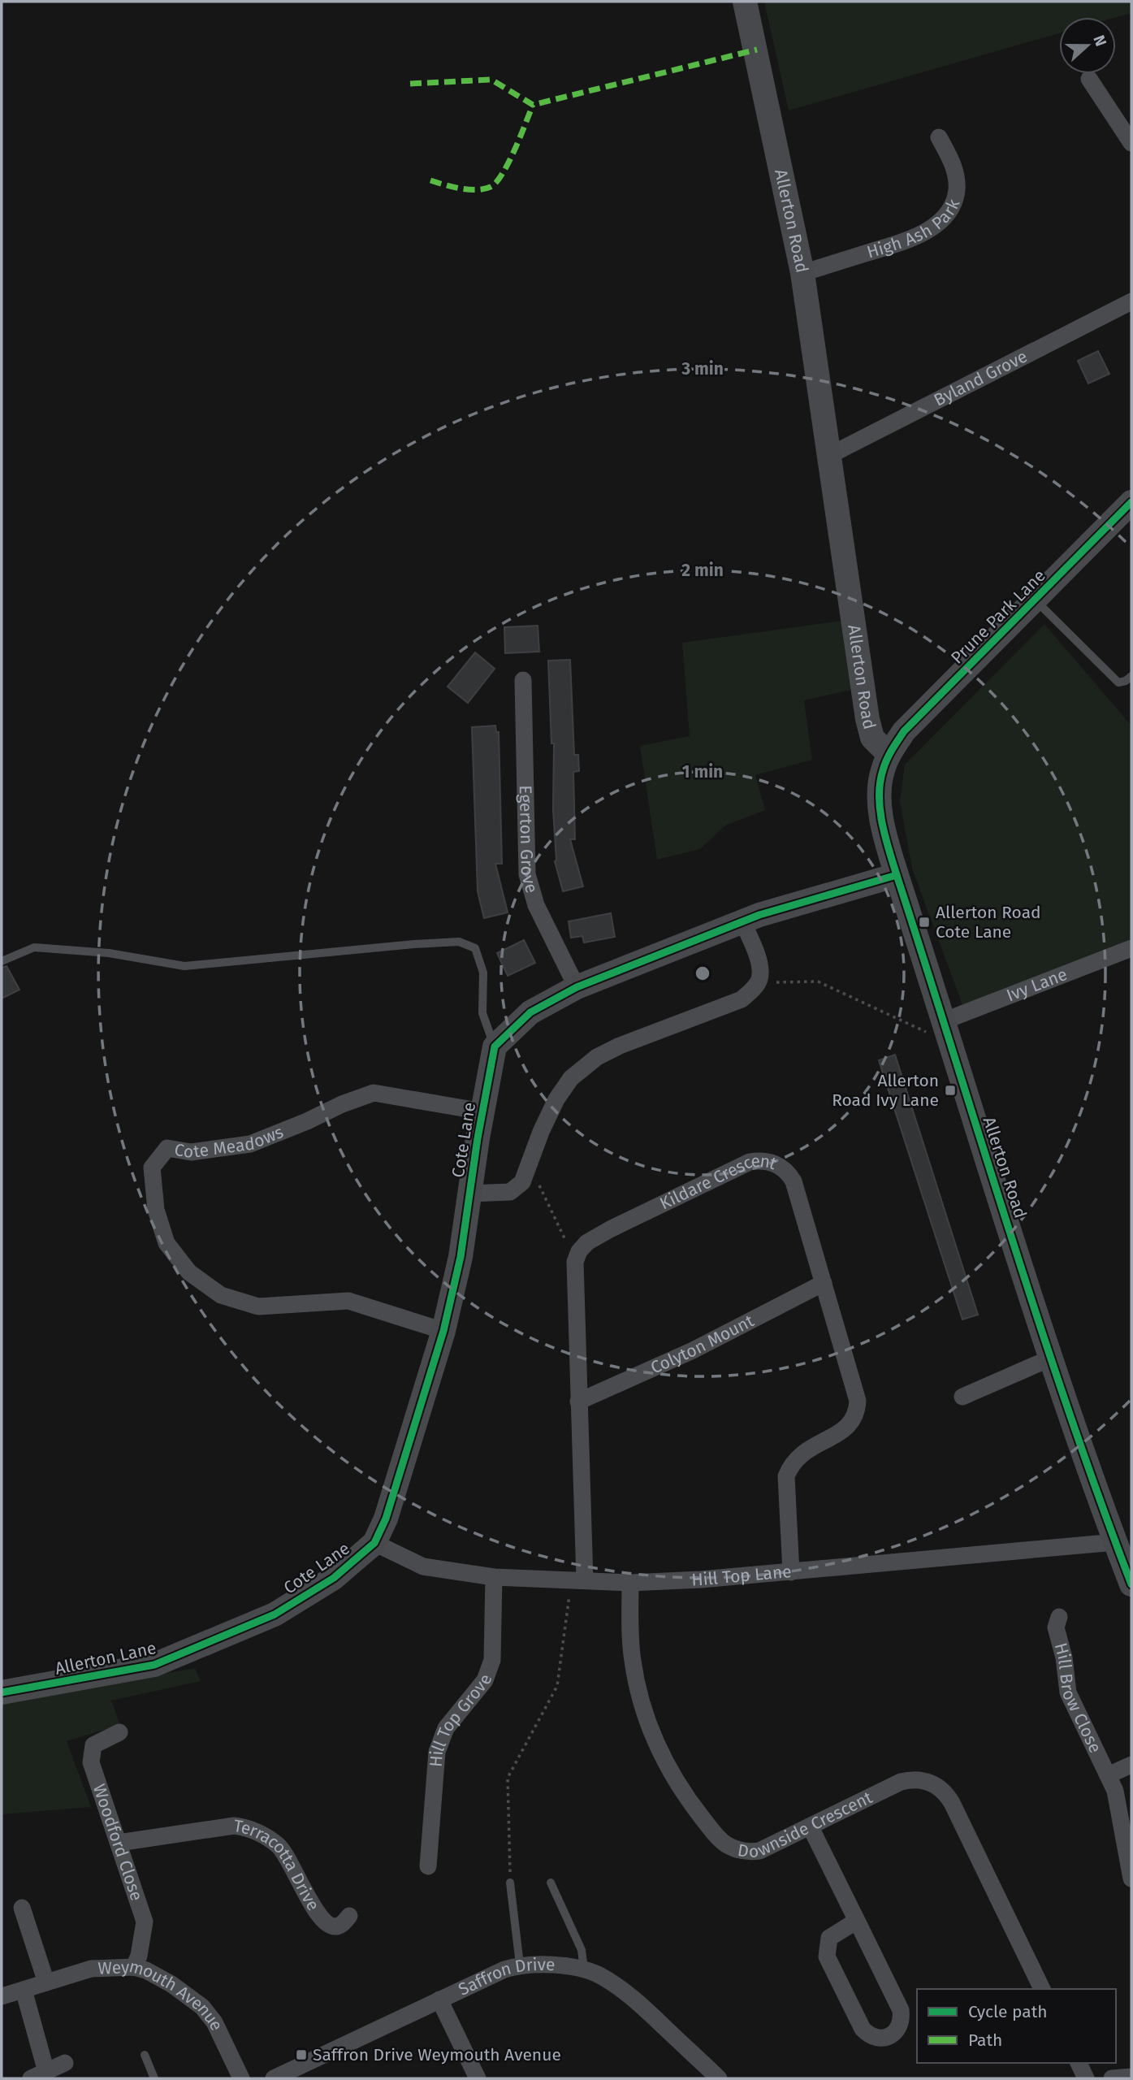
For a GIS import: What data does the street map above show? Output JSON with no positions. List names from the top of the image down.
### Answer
{
  "streets": {
    "street": [
      "Allerton Road",
      "High Ash Park",
      "Byland Grove",
      "Prune Park Lane",
      "Egerton Grove",
      "Ivy Lane",
      "Cote Meadows",
      "Cote Lane",
      "Kildare Crescent",
      "Colyton Mount",
      "Hill Top Lane",
      "Allerton Lane",
      "Hill Brow Close",
      "Hill Top Grove",
      "Downside Crescent",
      "Woodford Close",
      "Terracotta Drive",
      "Saffron Drive",
      "Weymouth Avenue"
    ]
  },
  "crossings": [
    ["Allerton Road", "High Ash Park"],
    ["Allerton Road", "Byland Grove"],
    ["Allerton Road", "Prune Park Lane"],
    ["Allerton Road", "Ivy Lane"],
    ["Allerton Road", "Hill Top Lane"],
    ["Cote Meadows", "Cote Lane"],
    ["Cote Lane", "Hill Top Lane"],
    ["Cote Lane", "Allerton Lane"],
    ["Kildare Crescent", "Colyton Mount"],
    ["Kildare Crescent", "Hill Top Lane"],
    ["Hill Top Lane", "Hill Top Grove"],
    ["Hill Top Lane", "Downside Crescent"],
    ["Woodford Close", "Terracotta Drive"],
    ["Woodford Close", "Weymouth Avenue"]
  ],
  "places": {
    "transit": ["Allerton Road Cote Lane", "Allerton Road Ivy Lane", "Saffron Drive Weymouth Avenue"]
  },
  "legend": ["Cycle path", "Path"],
  "north": "right",
  "rings": ["3 min", "2 min", "1 min"]
}
